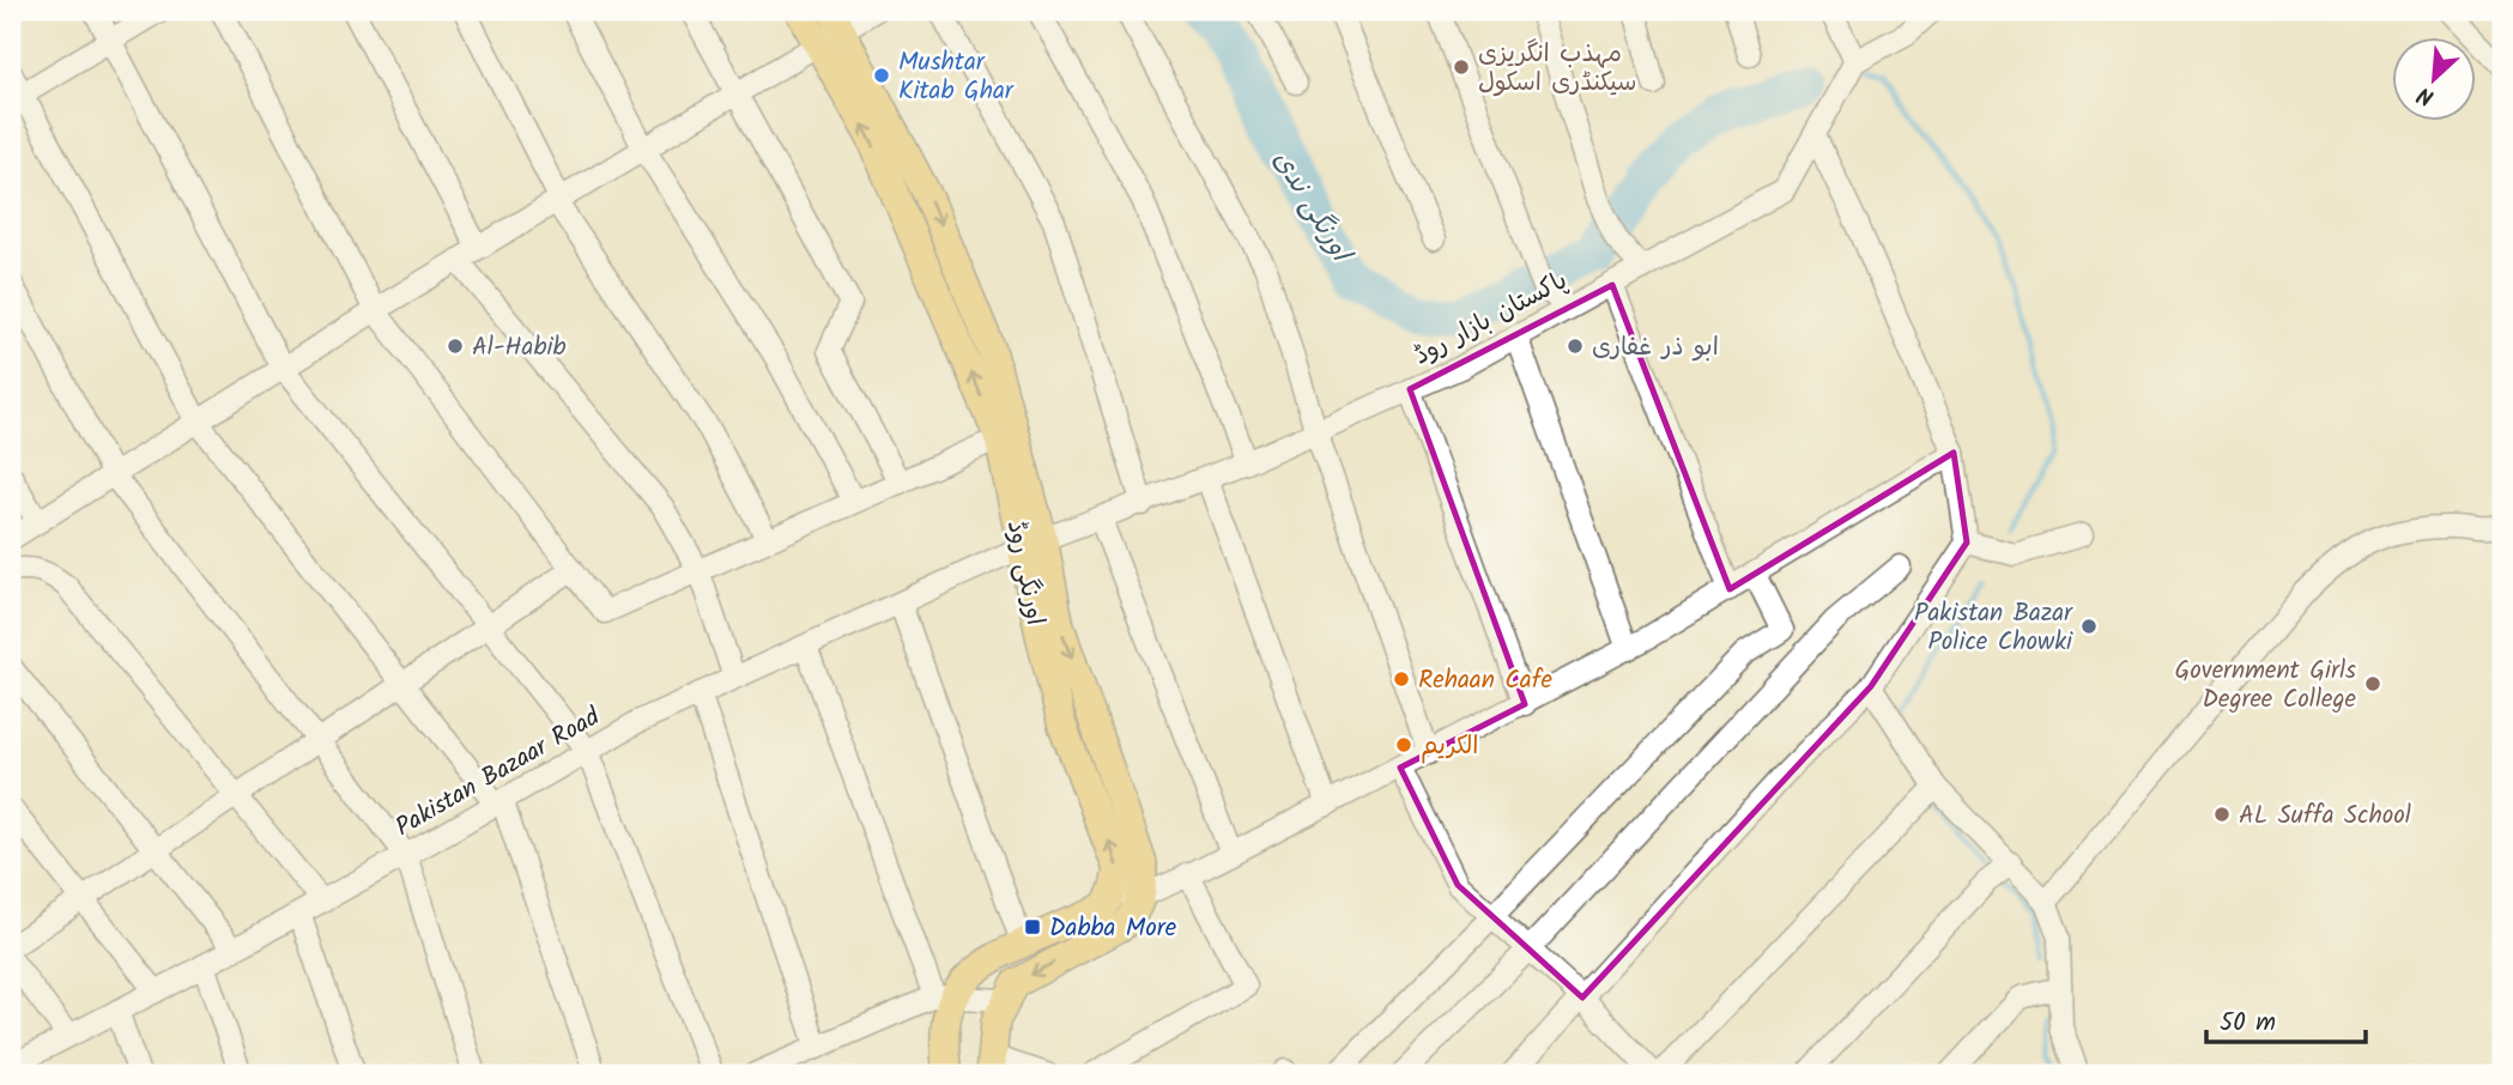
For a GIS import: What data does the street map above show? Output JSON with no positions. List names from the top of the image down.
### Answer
{
  "streets": {
    "main road": ["اورنگی روڈ"],
    "street": ["پاکستان بازار روڈ", "Pakistan Bazaar Road"]
  },
  "crossings": [
    ["پاکستان بازار روڈ", "اورنگی روڈ"],
    ["پاکستان بازار روڈ", "Pakistan Bazaar Road"],
    ["اورنگی روڈ", "Pakistan Bazaar Road"]
  ],
  "water": ["اورنگی ندی"],
  "places": {
    "other": [
      "مہذب انگریزی سیکنڈری اسکول",
      "Mushtar Kitab Ghar",
      "Al-Habib",
      "ابو ذر غفاری",
      "Pakistan Bazar Police Chowki",
      "Rehaan Cafe",
      "Government Girls Degree College",
      "الکریم",
      "AL Suffa School"
    ],
    "transit": ["Dabba More"]
  },
  "scale_bar": "50 m",
  "north": "bottom left"
}
